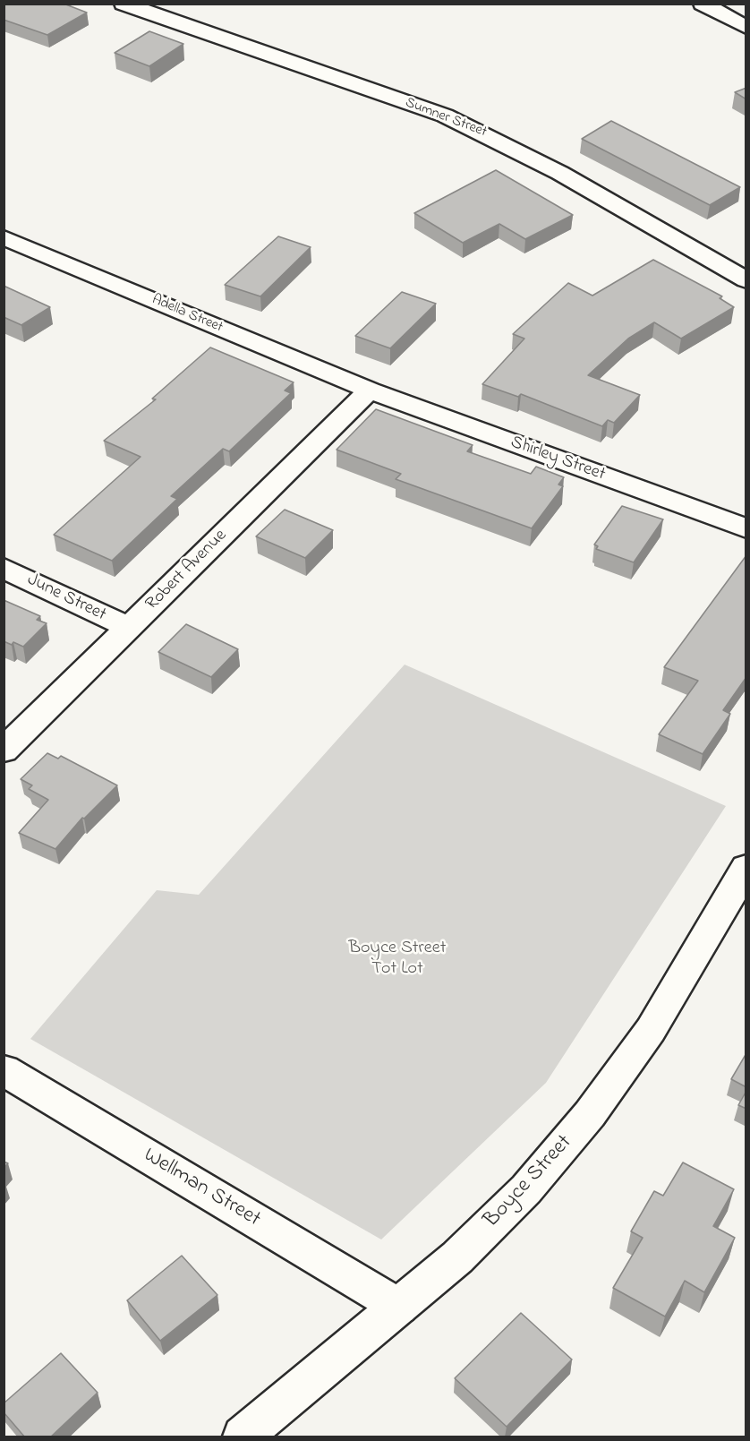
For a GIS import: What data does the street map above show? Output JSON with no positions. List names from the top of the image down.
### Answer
{
  "streets": {
    "street": [
      "Sumner Street",
      "Adella Street",
      "Shirley Street",
      "Robert Avenue",
      "June Street",
      "Boyce Street",
      "Wellman Street"
    ]
  },
  "crossings": [
    ["Adella Street", "Shirley Street"],
    ["Adella Street", "Robert Avenue"],
    ["Shirley Street", "Robert Avenue"],
    ["Robert Avenue", "June Street"],
    ["Boyce Street", "Wellman Street"]
  ],
  "parks": ["Boyce Street Tot Lot"]
}
